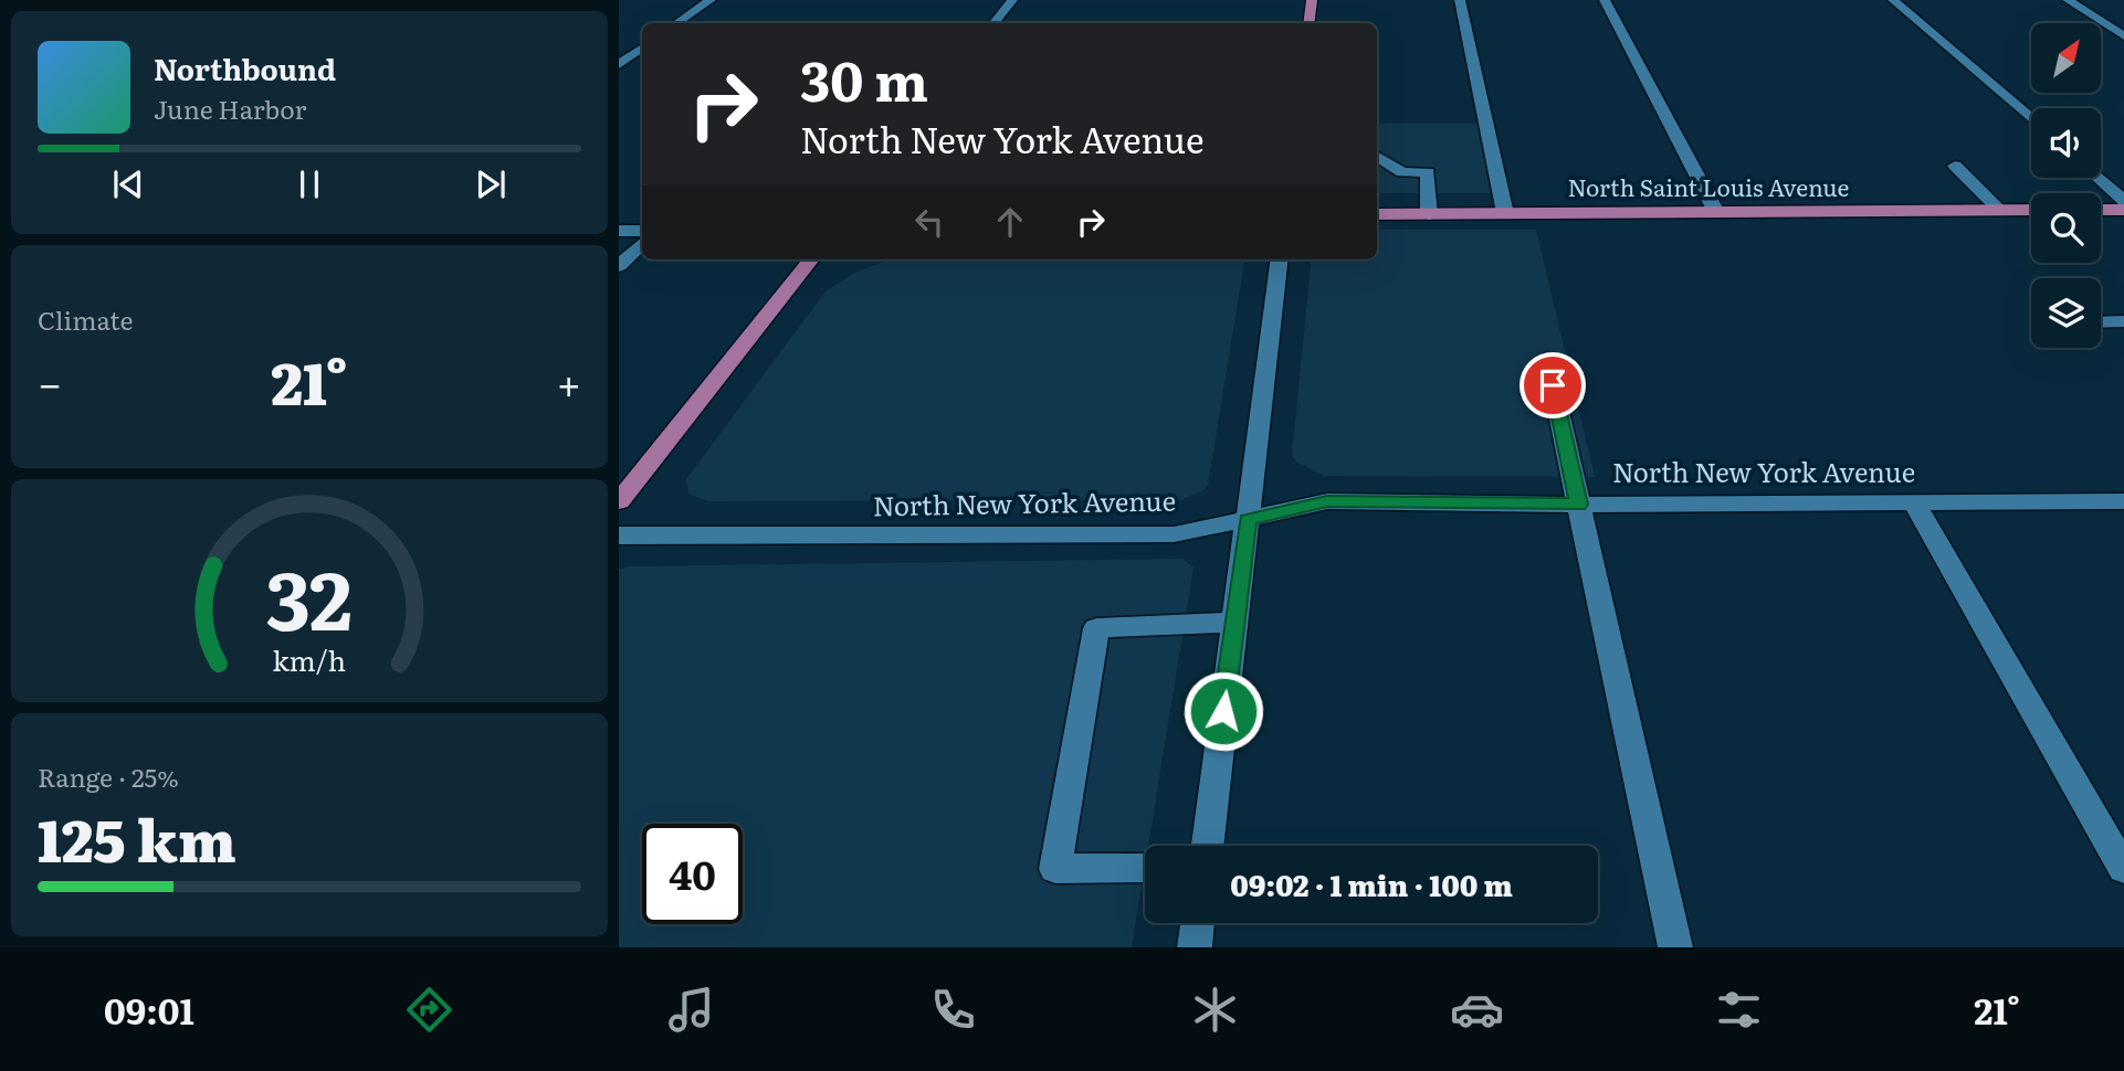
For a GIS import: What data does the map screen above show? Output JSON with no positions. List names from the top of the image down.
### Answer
{
  "streets": {
    "main road": ["North Saint Louis Avenue"],
    "street": ["North New York Avenue"]
  },
  "north": "top right",
  "page": {
    "turn": ["30 m", "North New York Avenue"],
    "song": ["Northbound", "June Harbor"],
    "tile": [
      "Climate",
      ["Range · 25%", "125 km"]
    ],
    "heat": ["−", "21°", "+"],
    "limit": "40",
    "trip": "09:02 · 1 min · 100 m",
    "tabs": ["09:01", "21°"],
    "gauge": ["32", "km/h"]
  }
}
